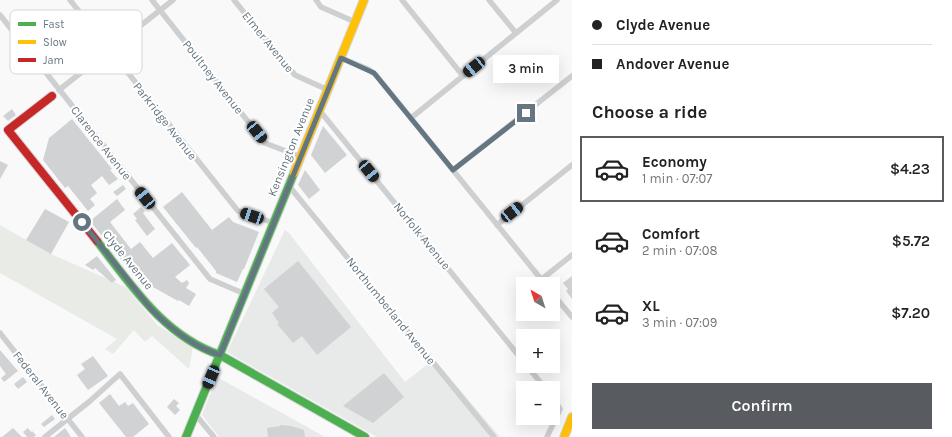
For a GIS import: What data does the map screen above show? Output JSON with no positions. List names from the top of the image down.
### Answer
{
  "streets": {
    "main road": ["Kensington Avenue", "Clyde Avenue"],
    "street": [
      "Elmer Avenue",
      "Poultney Avenue",
      "Parkridge Avenue",
      "Clarence Avenue",
      "Norfolk Avenue",
      "Northumberland Avenue",
      "Federal Avenue"
    ]
  },
  "crossings": [
    ["Elmer Avenue", "Kensington Avenue"],
    ["Poultney Avenue", "Kensington Avenue"],
    ["Parkridge Avenue", "Kensington Avenue"],
    ["Clarence Avenue", "Kensington Avenue"],
    ["Kensington Avenue", "Norfolk Avenue"],
    ["Kensington Avenue", "Clyde Avenue"],
    ["Kensington Avenue", "Northumberland Avenue"]
  ],
  "legend": ["Fast", "Slow", "Jam"],
  "north": "top left",
  "page": {
    "banner": ["Clyde Avenue", "Andover Avenue"],
    "bubble": "3 min",
    "heading": "Choose a ride",
    "list": [
      {
        "name": "Economy",
        "note": "1 min · 07:07",
        "value": "$4.23"
      },
      {
        "name": "Comfort",
        "note": "2 min · 07:08",
        "value": "$5.72"
      },
      {
        "name": "XL",
        "note": "3 min · 07:09",
        "value": "$7.20"
      }
    ],
    "map_buttons": ["+", "−"],
    "buttons": "Confirm"
  }
}
